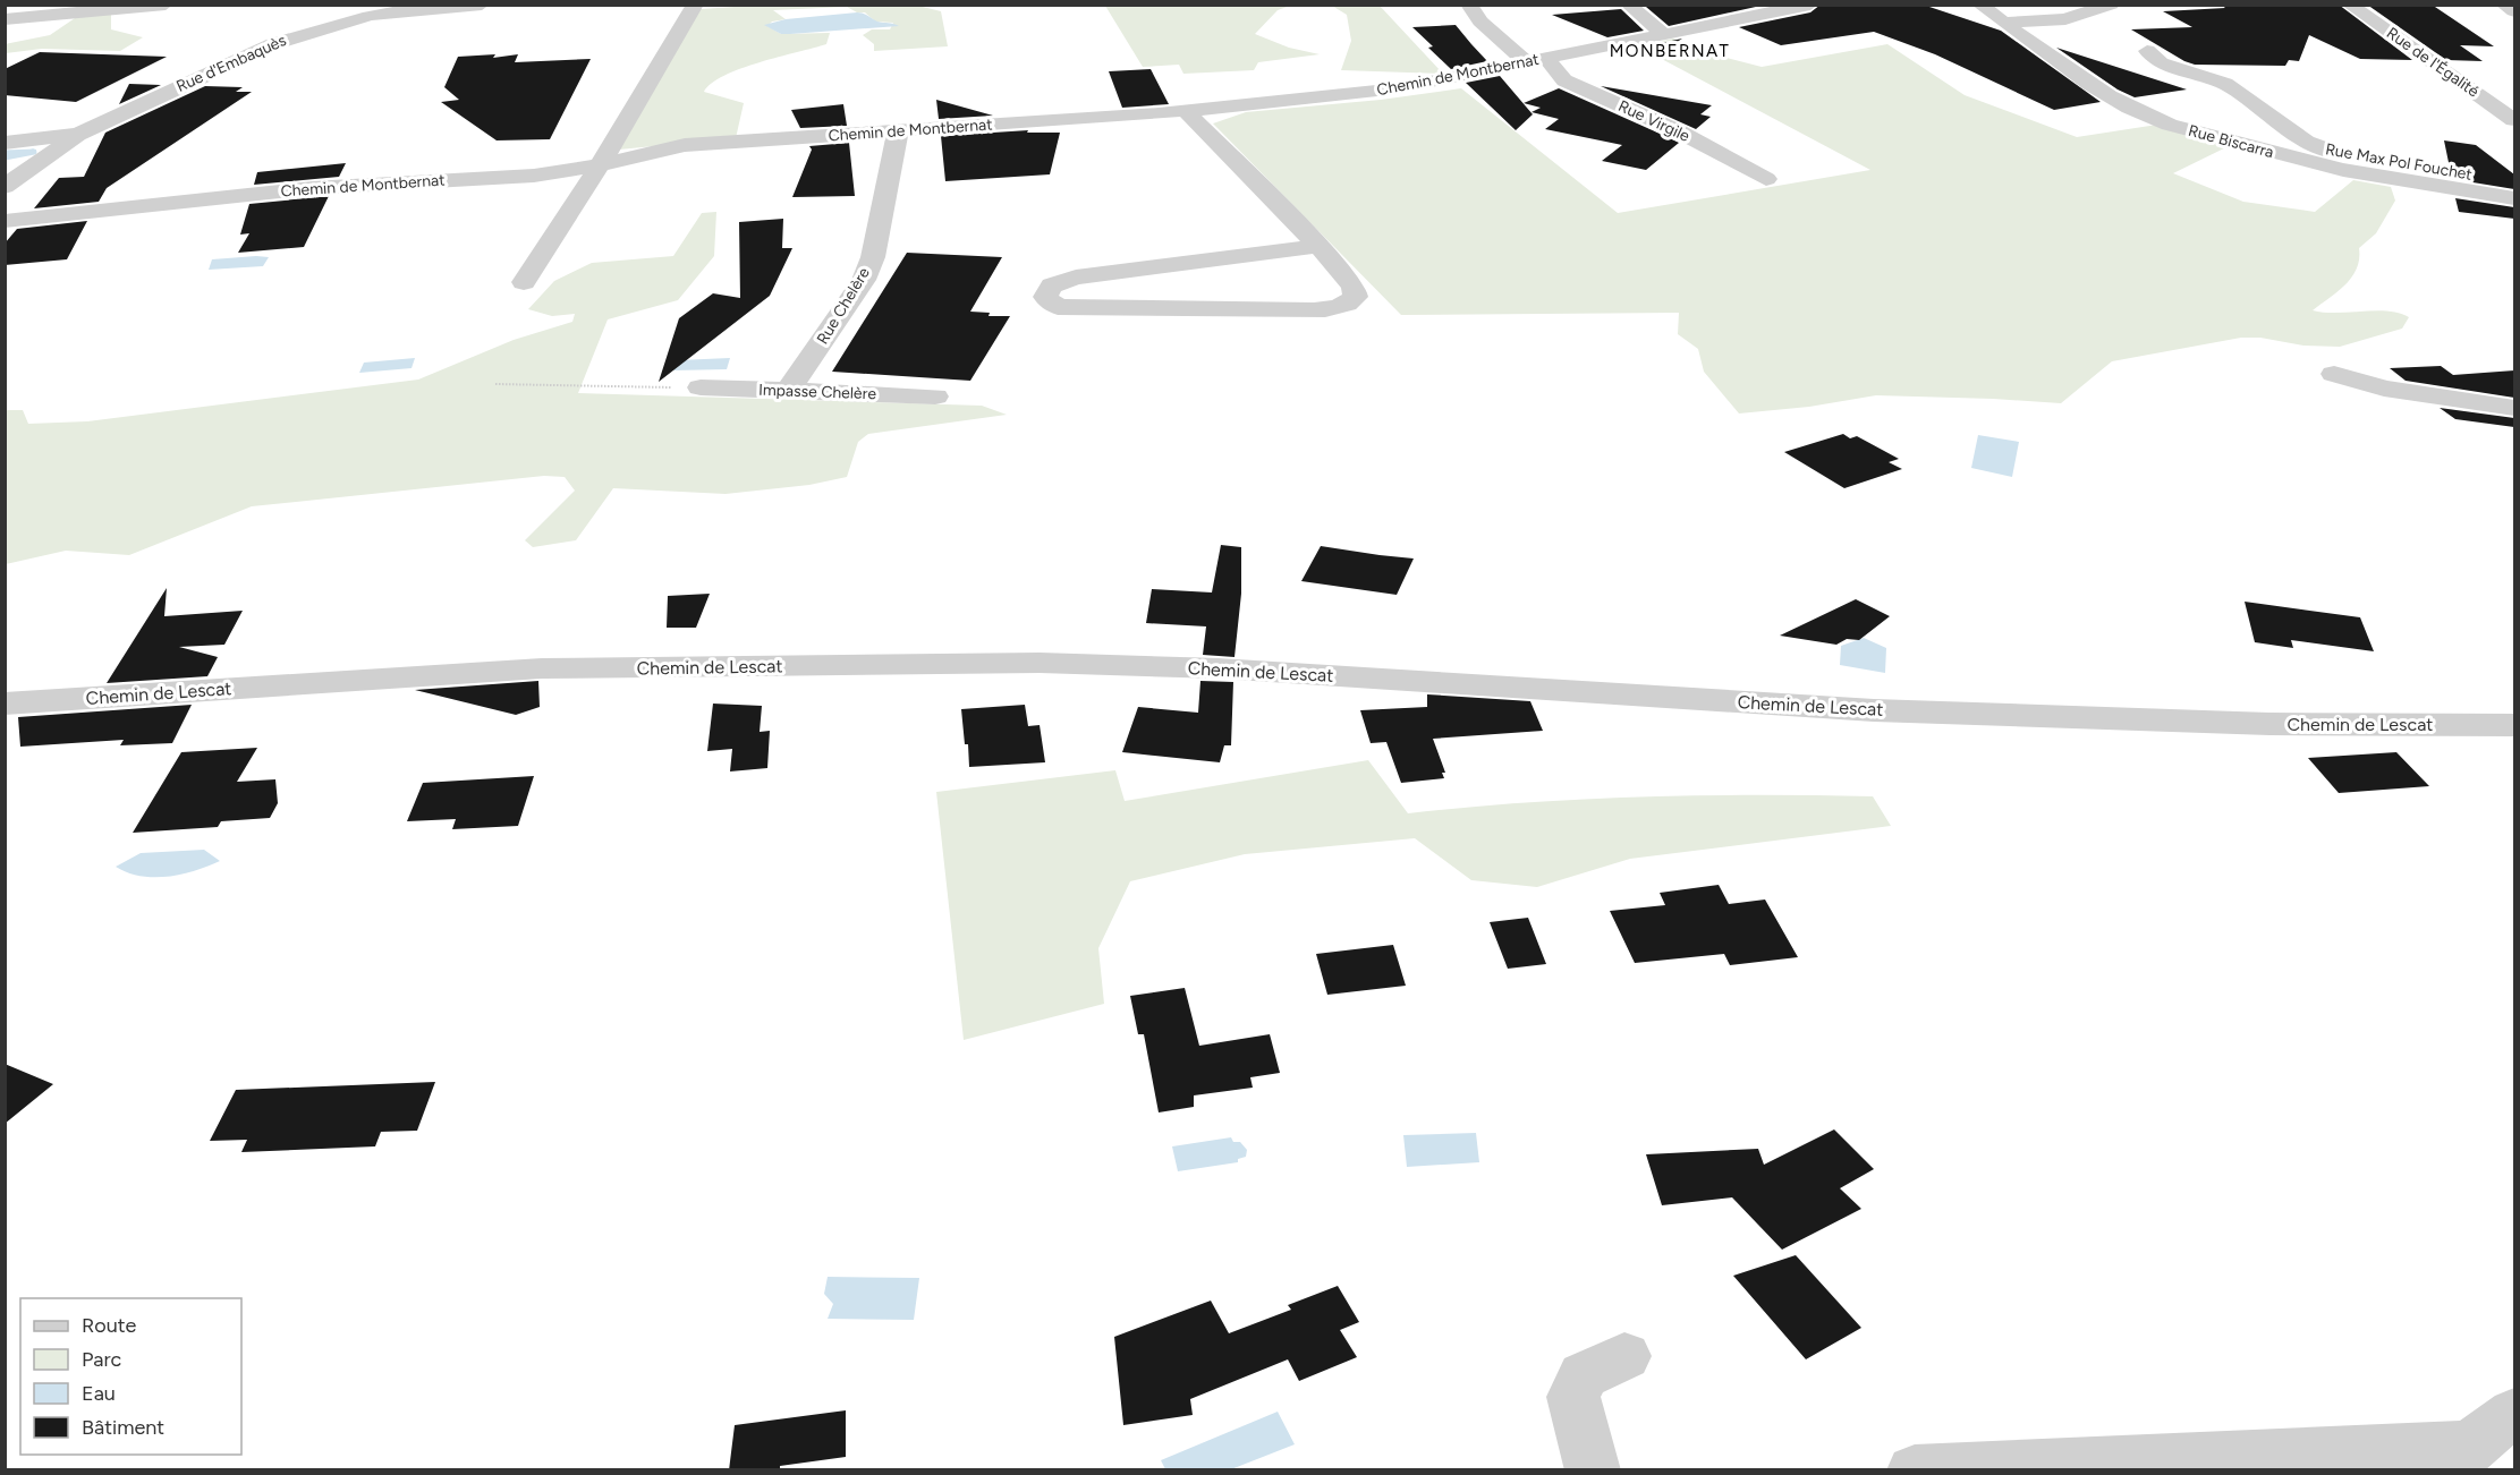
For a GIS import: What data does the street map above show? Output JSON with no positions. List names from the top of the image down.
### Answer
{
  "streets": {
    "street": [
      "Rue de l'Égalité",
      "Rue d'Embaquès",
      "Chemin de Montbernat",
      "Rue Virgile",
      "Rue Biscarra",
      "Rue Max Pol Fouchet",
      "Rue Chelère",
      "Impasse Chelère",
      "Chemin de Lescat"
    ]
  },
  "crossings": [
    ["Chemin de Montbernat", "Rue Virgile"],
    ["Chemin de Montbernat", "Rue Chelère"],
    ["Rue Biscarra", "Rue Max Pol Fouchet"],
    ["Rue Chelère", "Impasse Chelère"]
  ],
  "districts": ["MONBERNAT"],
  "legend": [
    "Route",
    "Parc",
    "Eau",
    "Bâtiment"
  ]
}
